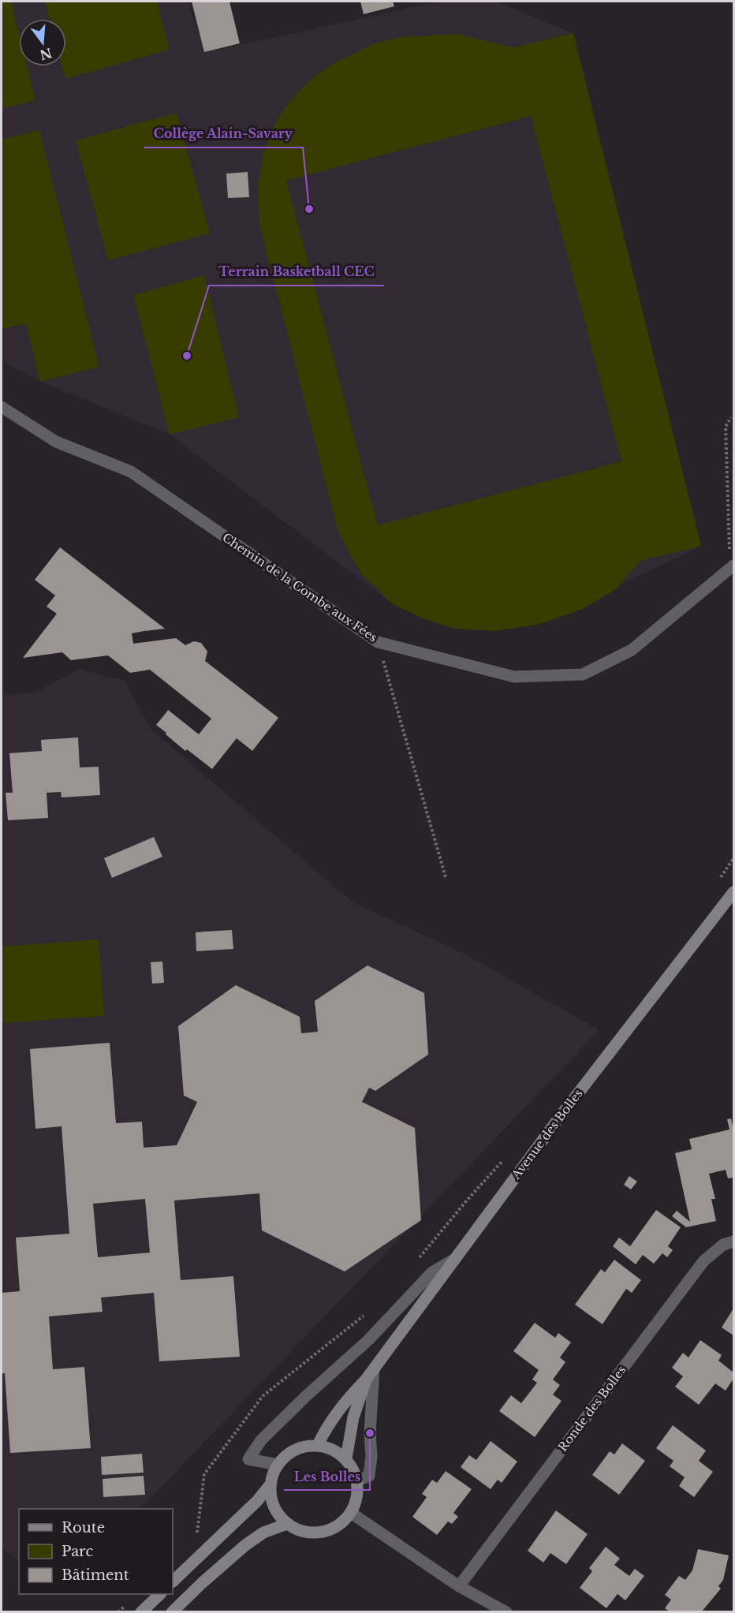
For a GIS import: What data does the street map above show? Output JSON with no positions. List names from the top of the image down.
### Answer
{
  "streets": {
    "main road": ["Avenue des Bolles"],
    "street": ["Chemin de la Combe aux Fées", "Ronde des Bolles"]
  },
  "places": ["Collège Alain-Savary", "Terrain Basketball CEC", "Les Bolles"],
  "legend": ["Route", "Parc", "Bâtiment"],
  "north": "bottom"
}
